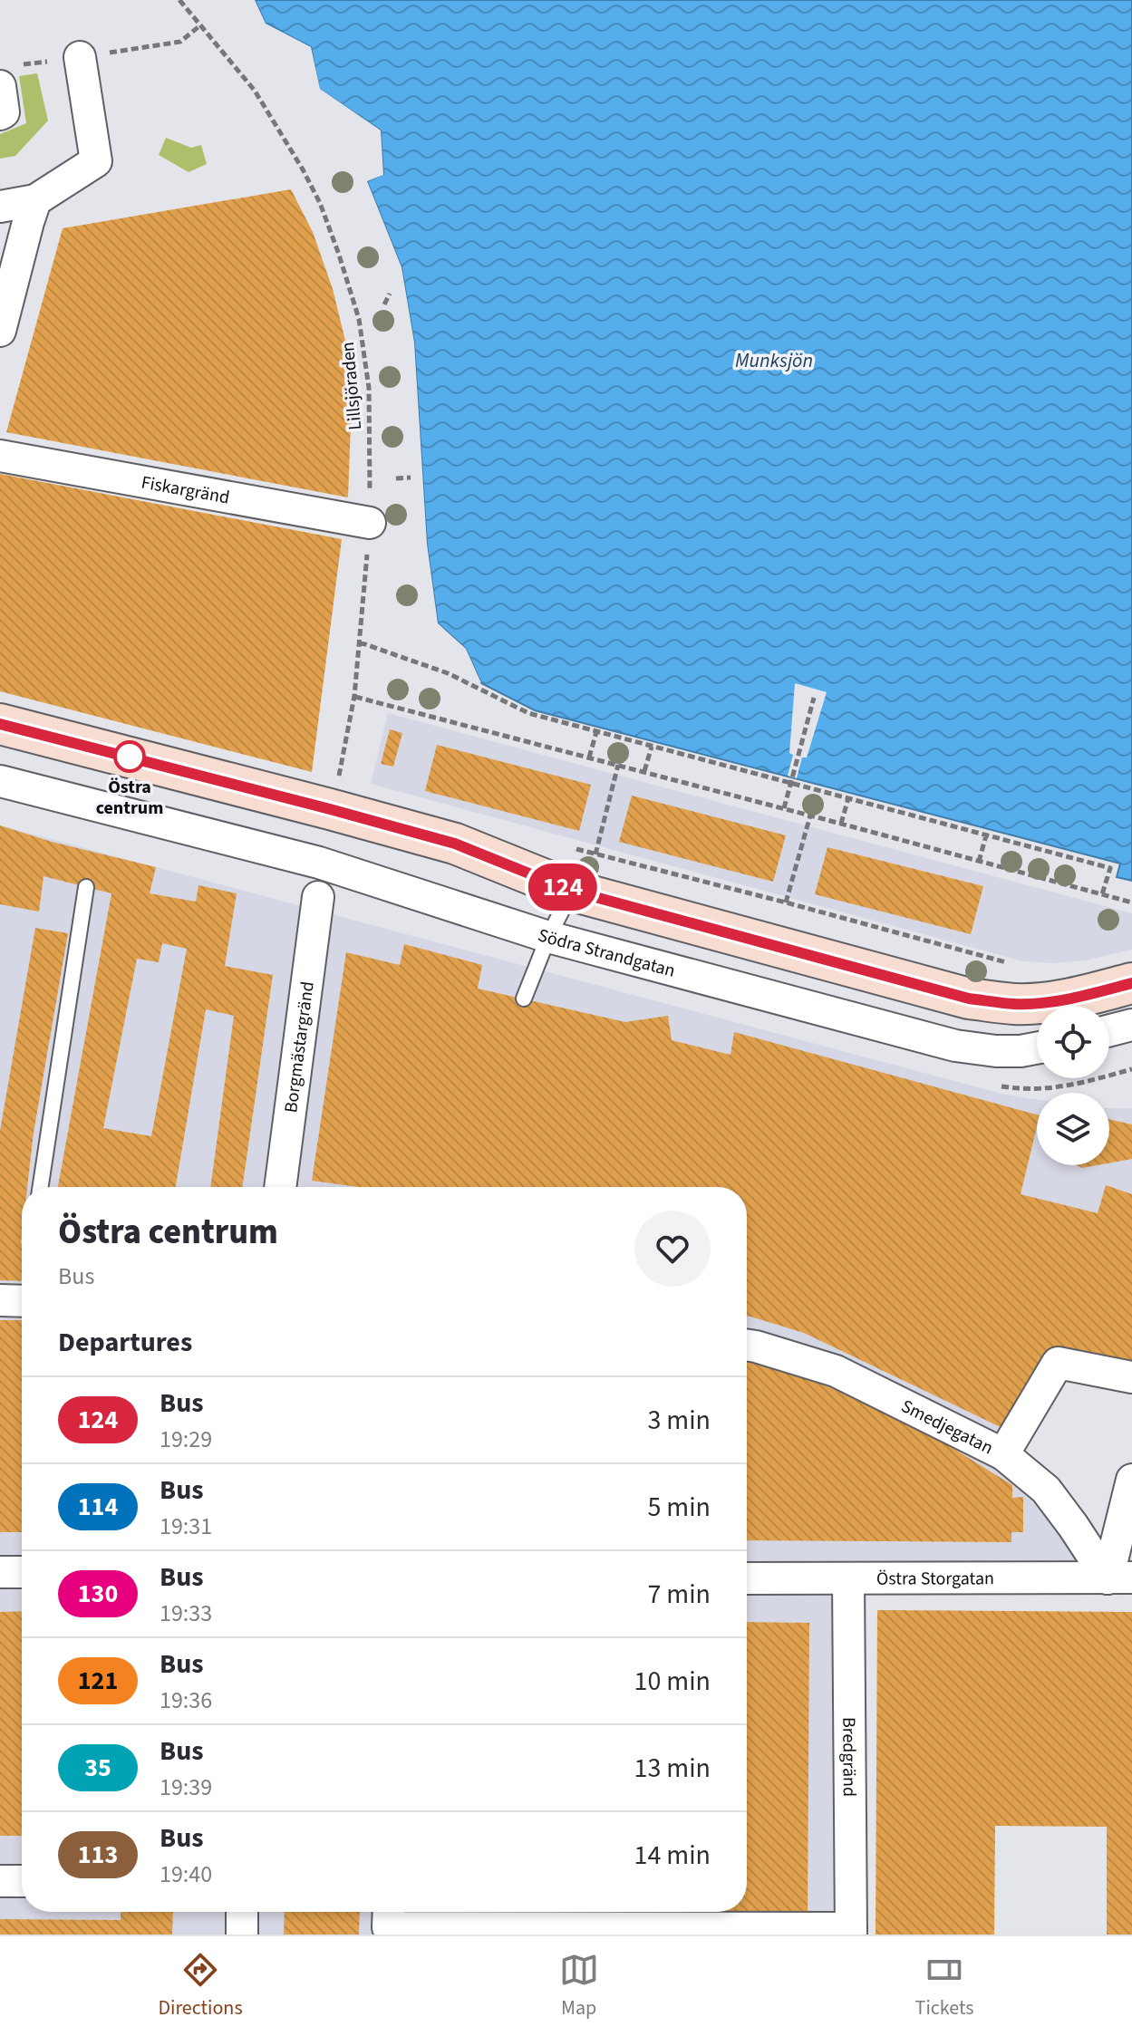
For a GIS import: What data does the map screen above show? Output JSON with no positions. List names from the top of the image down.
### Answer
{
  "streets": {
    "street": [
      "Fiskargränd",
      "Södra Strandgatan",
      "Borgmästargränd",
      "Smedjegatan",
      "Östra Storgatan",
      "Bredgränd"
    ],
    "path": ["Lillsjöraden"]
  },
  "crossings": [
    ["Lillsjöraden", "Fiskargränd"],
    ["Smedjegatan", "Östra Storgatan"],
    ["Östra Storgatan", "Bredgränd"]
  ],
  "water": ["Munksjön"],
  "places": ["Östra centrum"],
  "lines": ["bus line 124"],
  "page": {
    "on_map": "124",
    "heading": [
      ["Östra centrum", "Bus"],
      "Departures"
    ],
    "list": [
      {
        "mark": "124",
        "name": "Bus",
        "note": "19:29",
        "value": "3 min"
      },
      {
        "mark": "114",
        "name": "Bus",
        "note": "19:31",
        "value": "5 min"
      },
      {
        "mark": "130",
        "name": "Bus",
        "note": "19:33",
        "value": "7 min"
      },
      {
        "mark": "121",
        "name": "Bus",
        "note": "19:36",
        "value": "10 min"
      },
      {
        "mark": "35",
        "name": "Bus",
        "note": "19:39",
        "value": "13 min"
      },
      {
        "mark": "113",
        "name": "Bus",
        "note": "19:40",
        "value": "14 min"
      }
    ],
    "tabs": ["Directions", "Map", "Tickets"]
  }
}
